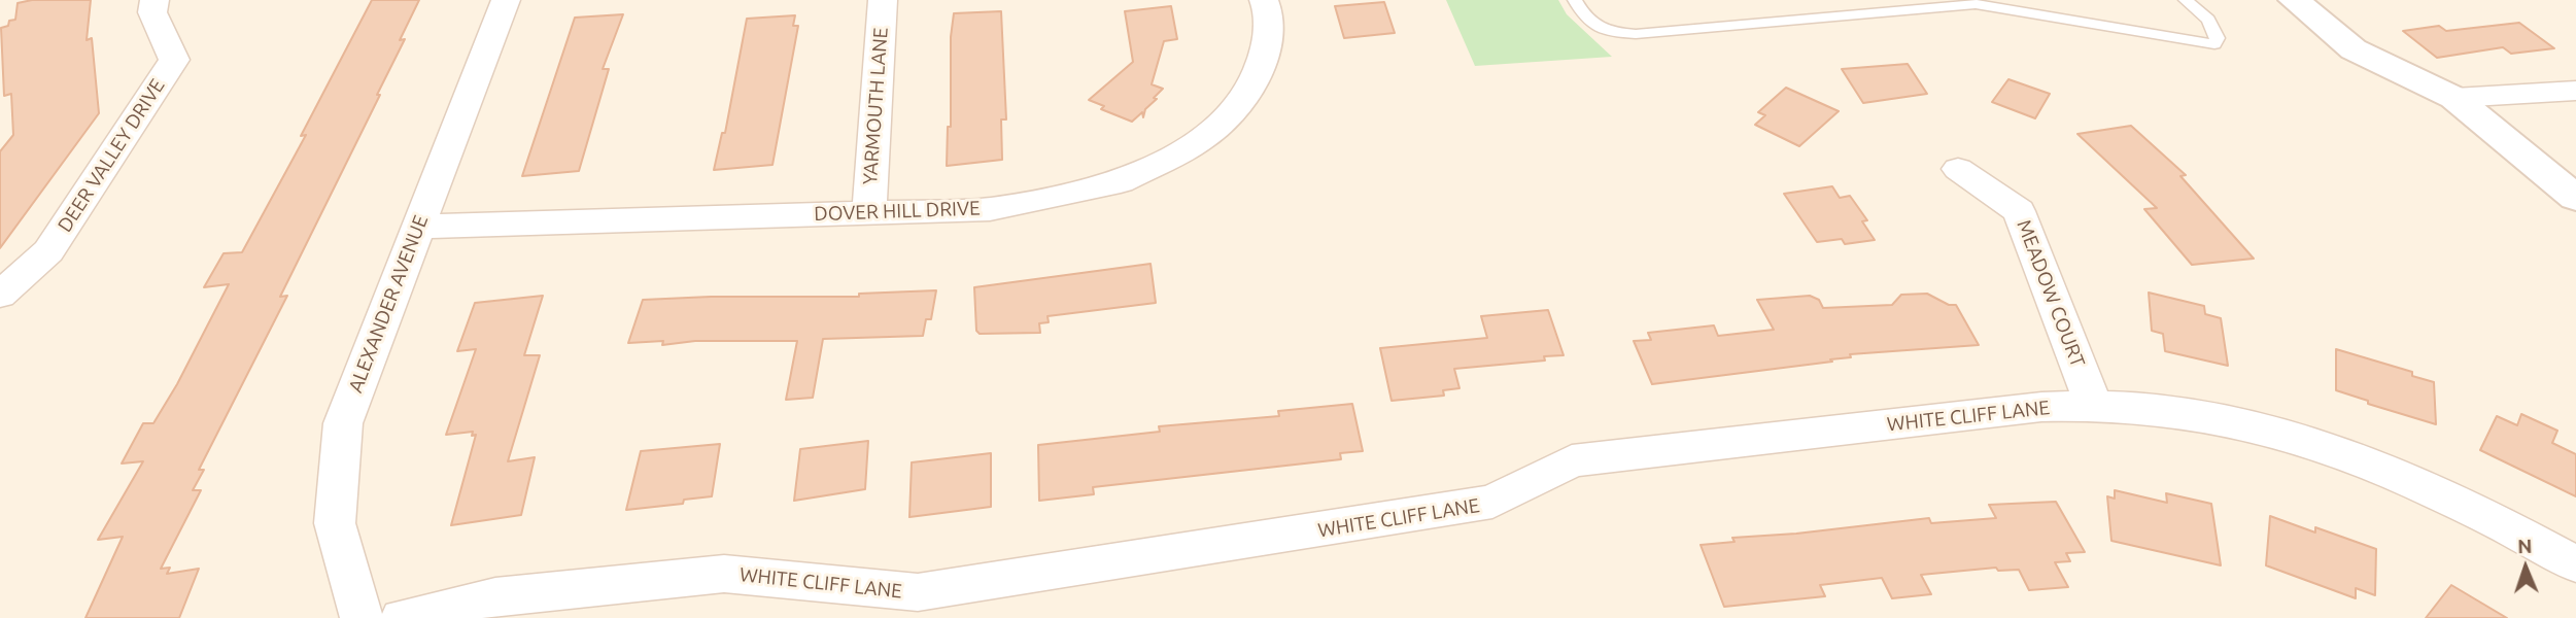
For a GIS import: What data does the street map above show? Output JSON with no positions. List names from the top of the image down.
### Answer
{
  "streets": {
    "street": [
      "YARMOUTH LANE",
      "DEER VALLEY DRIVE",
      "DOVER HILL DRIVE",
      "MEADOW COURT",
      "ALEXANDER AVENUE",
      "WHITE CLIFF LANE"
    ]
  },
  "crossings": [
    ["YARMOUTH LANE", "DOVER HILL DRIVE"],
    ["DOVER HILL DRIVE", "ALEXANDER AVENUE"],
    ["MEADOW COURT", "WHITE CLIFF LANE"]
  ],
  "north": "top"
}
